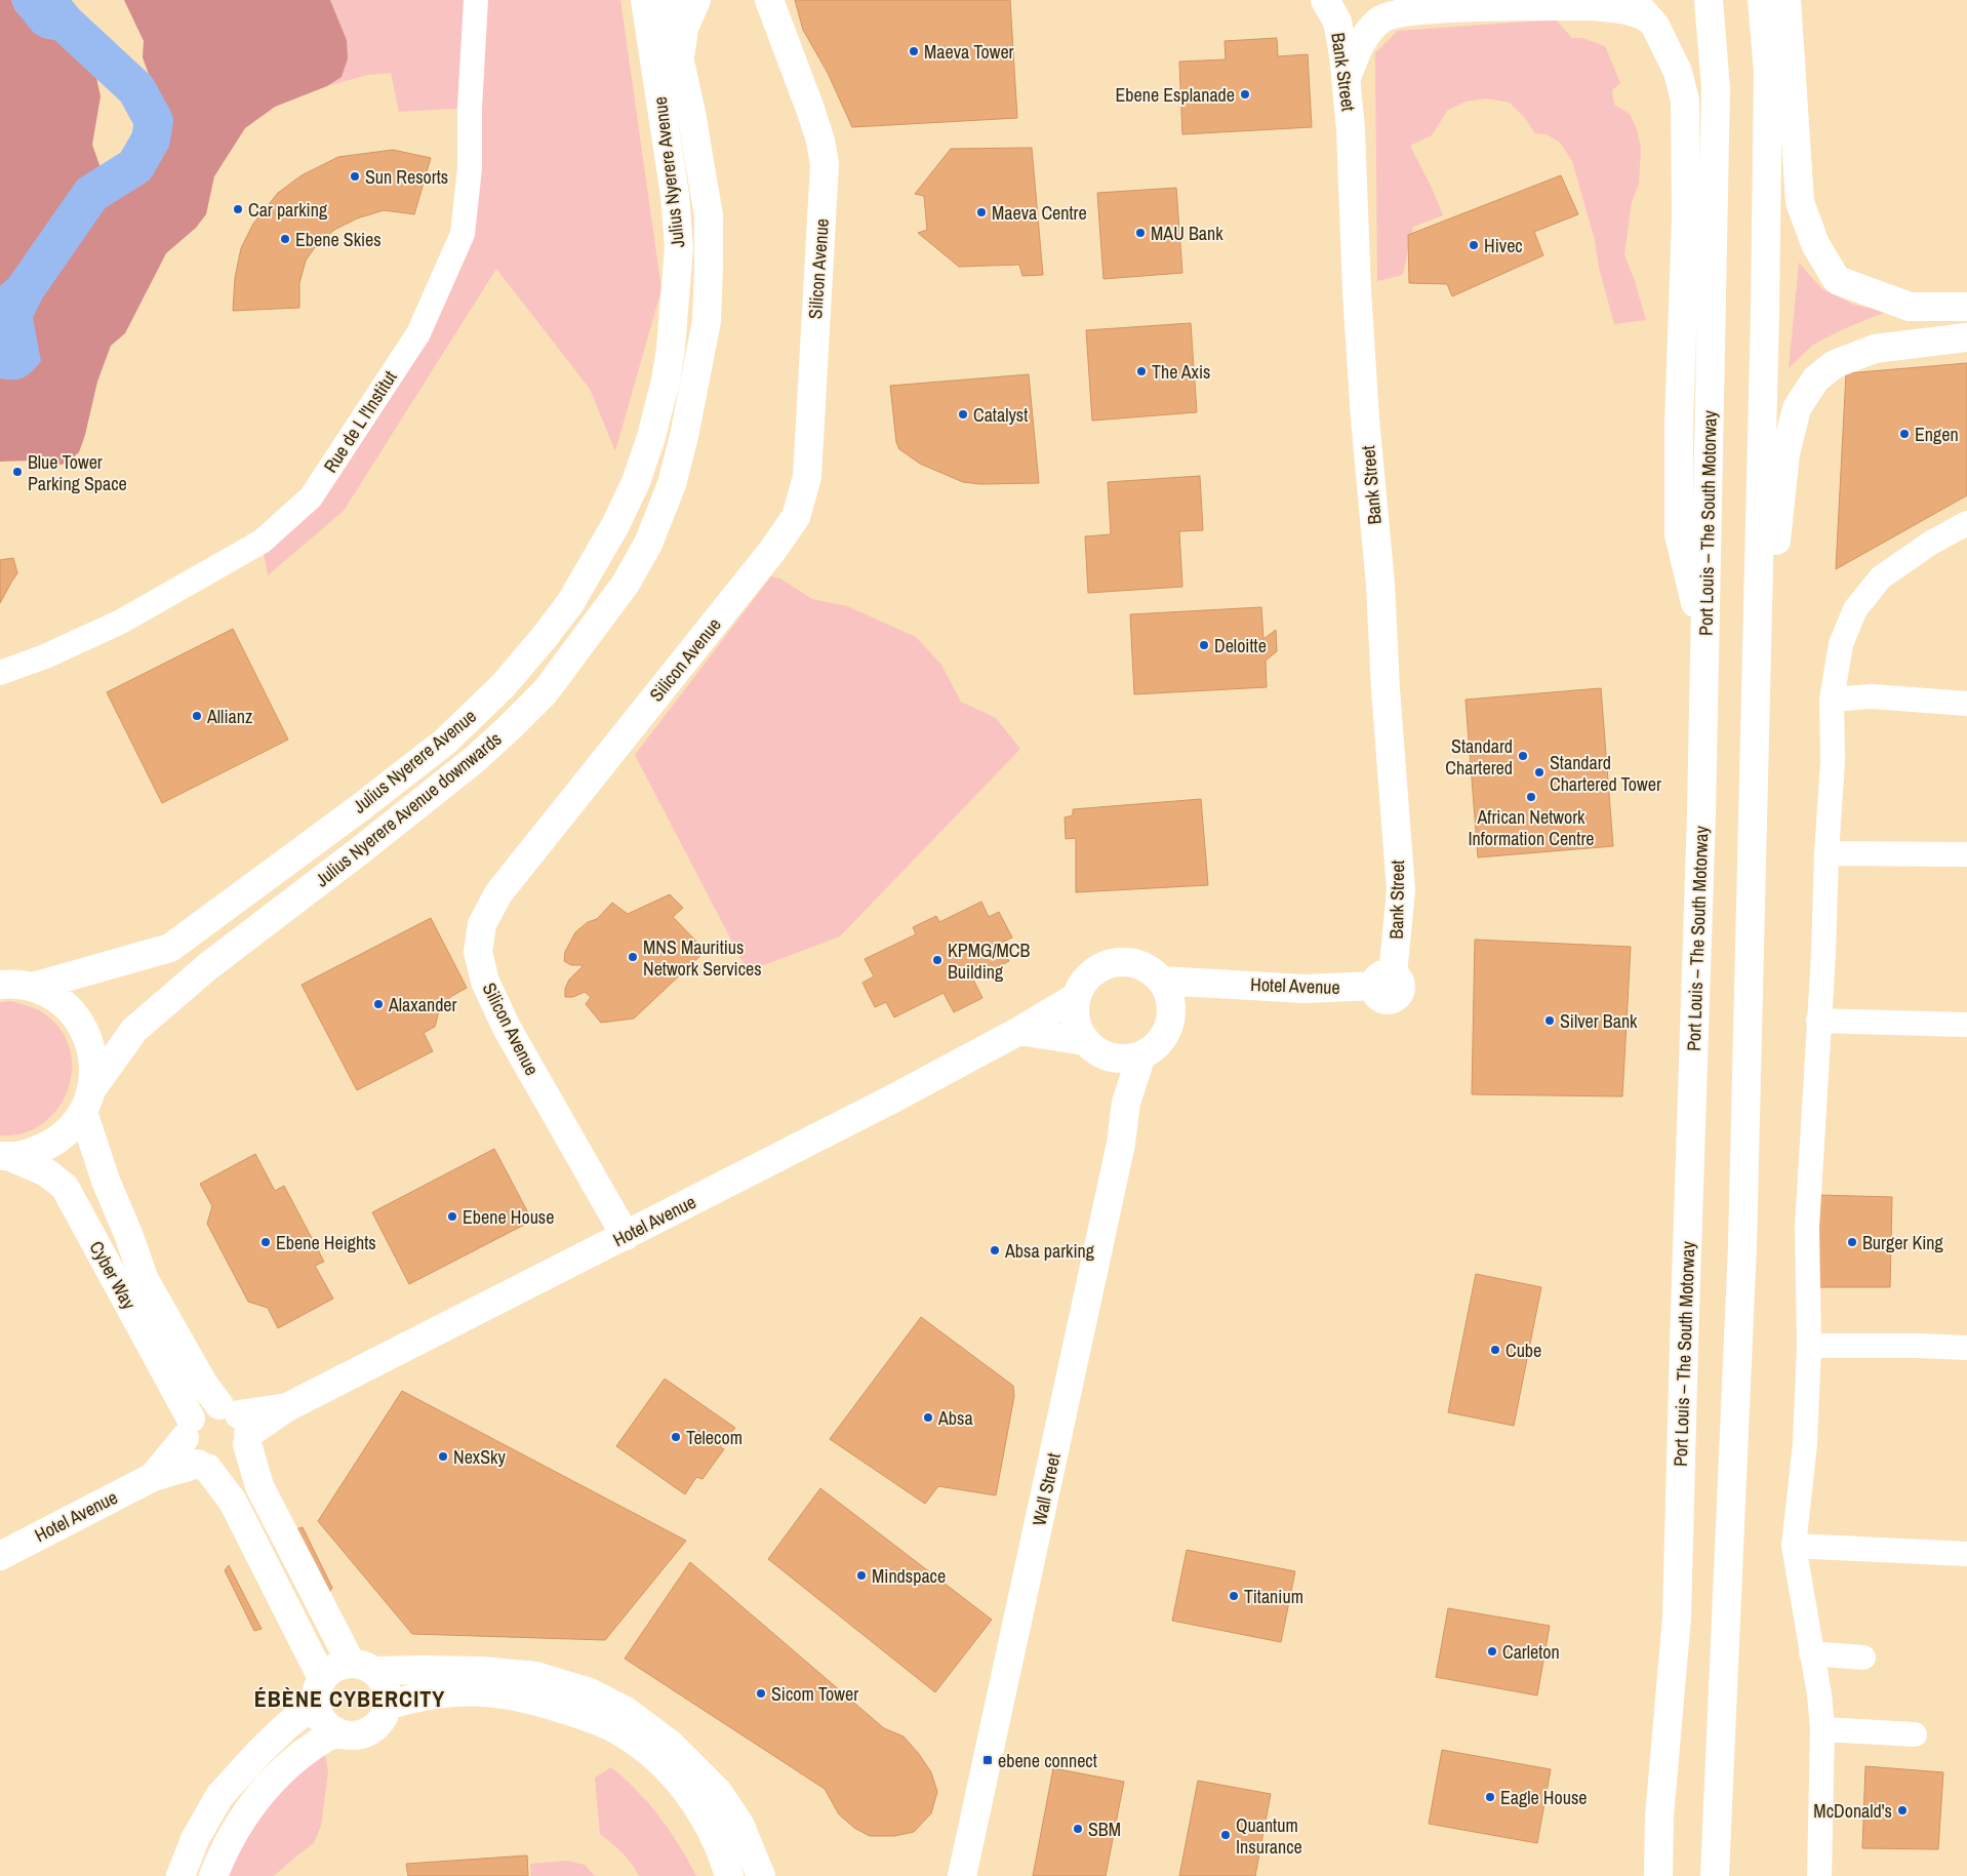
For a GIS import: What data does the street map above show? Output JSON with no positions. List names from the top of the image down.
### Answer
{
  "streets": {
    "main road": [
      "Bank Street",
      "Julius Nyerere Avenue",
      "Silicon Avenue",
      "Port Louis – The South Motorway",
      "Julius Nyerere Avenue downwards",
      "Hotel Avenue",
      "Cyber Way",
      "Wall Street"
    ],
    "street": ["Rue de L l'Institut"]
  },
  "crossings": [
    ["Bank Street", "Hotel Avenue"],
    ["Silicon Avenue", "Hotel Avenue"],
    ["Julius Nyerere Avenue downwards", "Cyber Way"],
    ["Hotel Avenue", "Cyber Way"],
    ["Hotel Avenue", "Wall Street"]
  ],
  "districts": ["ÉBÈNE CYBERCITY"],
  "places": {
    "other": [
      "Maeva Tower",
      "Ebene Esplanade",
      "Sun Resorts",
      "Car parking",
      "Maeva Centre",
      "MAU Bank",
      "Ebene Skies",
      "Hivec",
      "The Axis",
      "Catalyst",
      "Engen",
      "Blue Tower Parking Space",
      "Deloitte",
      "Allianz",
      "Standard Chartered",
      "Standard Chartered Tower",
      "African Network Information Centre",
      "MNS Mauritius Network Services",
      "KPMG/MCB Building",
      "Alaxander",
      "Silver Bank",
      "Ebene House",
      "Ebene Heights",
      "Burger King",
      "Absa parking",
      "Cube",
      "Absa",
      "Telecom",
      "NexSky",
      "Mindspace",
      "Titanium",
      "Carleton",
      "Sicom Tower",
      "Eagle House",
      "McDonald's",
      "SBM",
      "Quantum Insurance"
    ],
    "transit": ["ebene connect"]
  }
}
